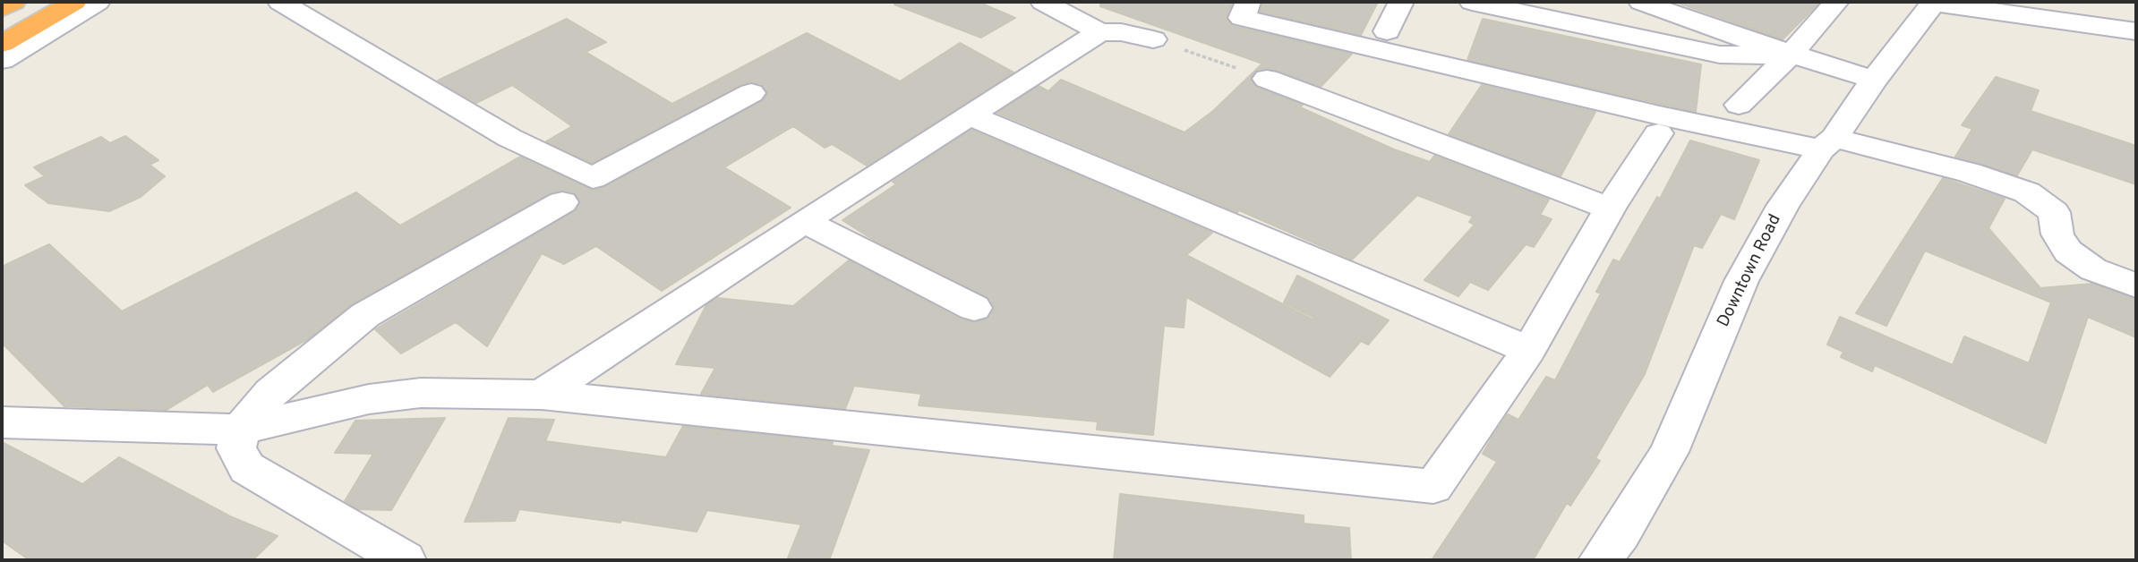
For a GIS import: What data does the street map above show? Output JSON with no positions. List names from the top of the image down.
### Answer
{
  "streets": {
    "street": ["Downtown Road"]
  }
}
